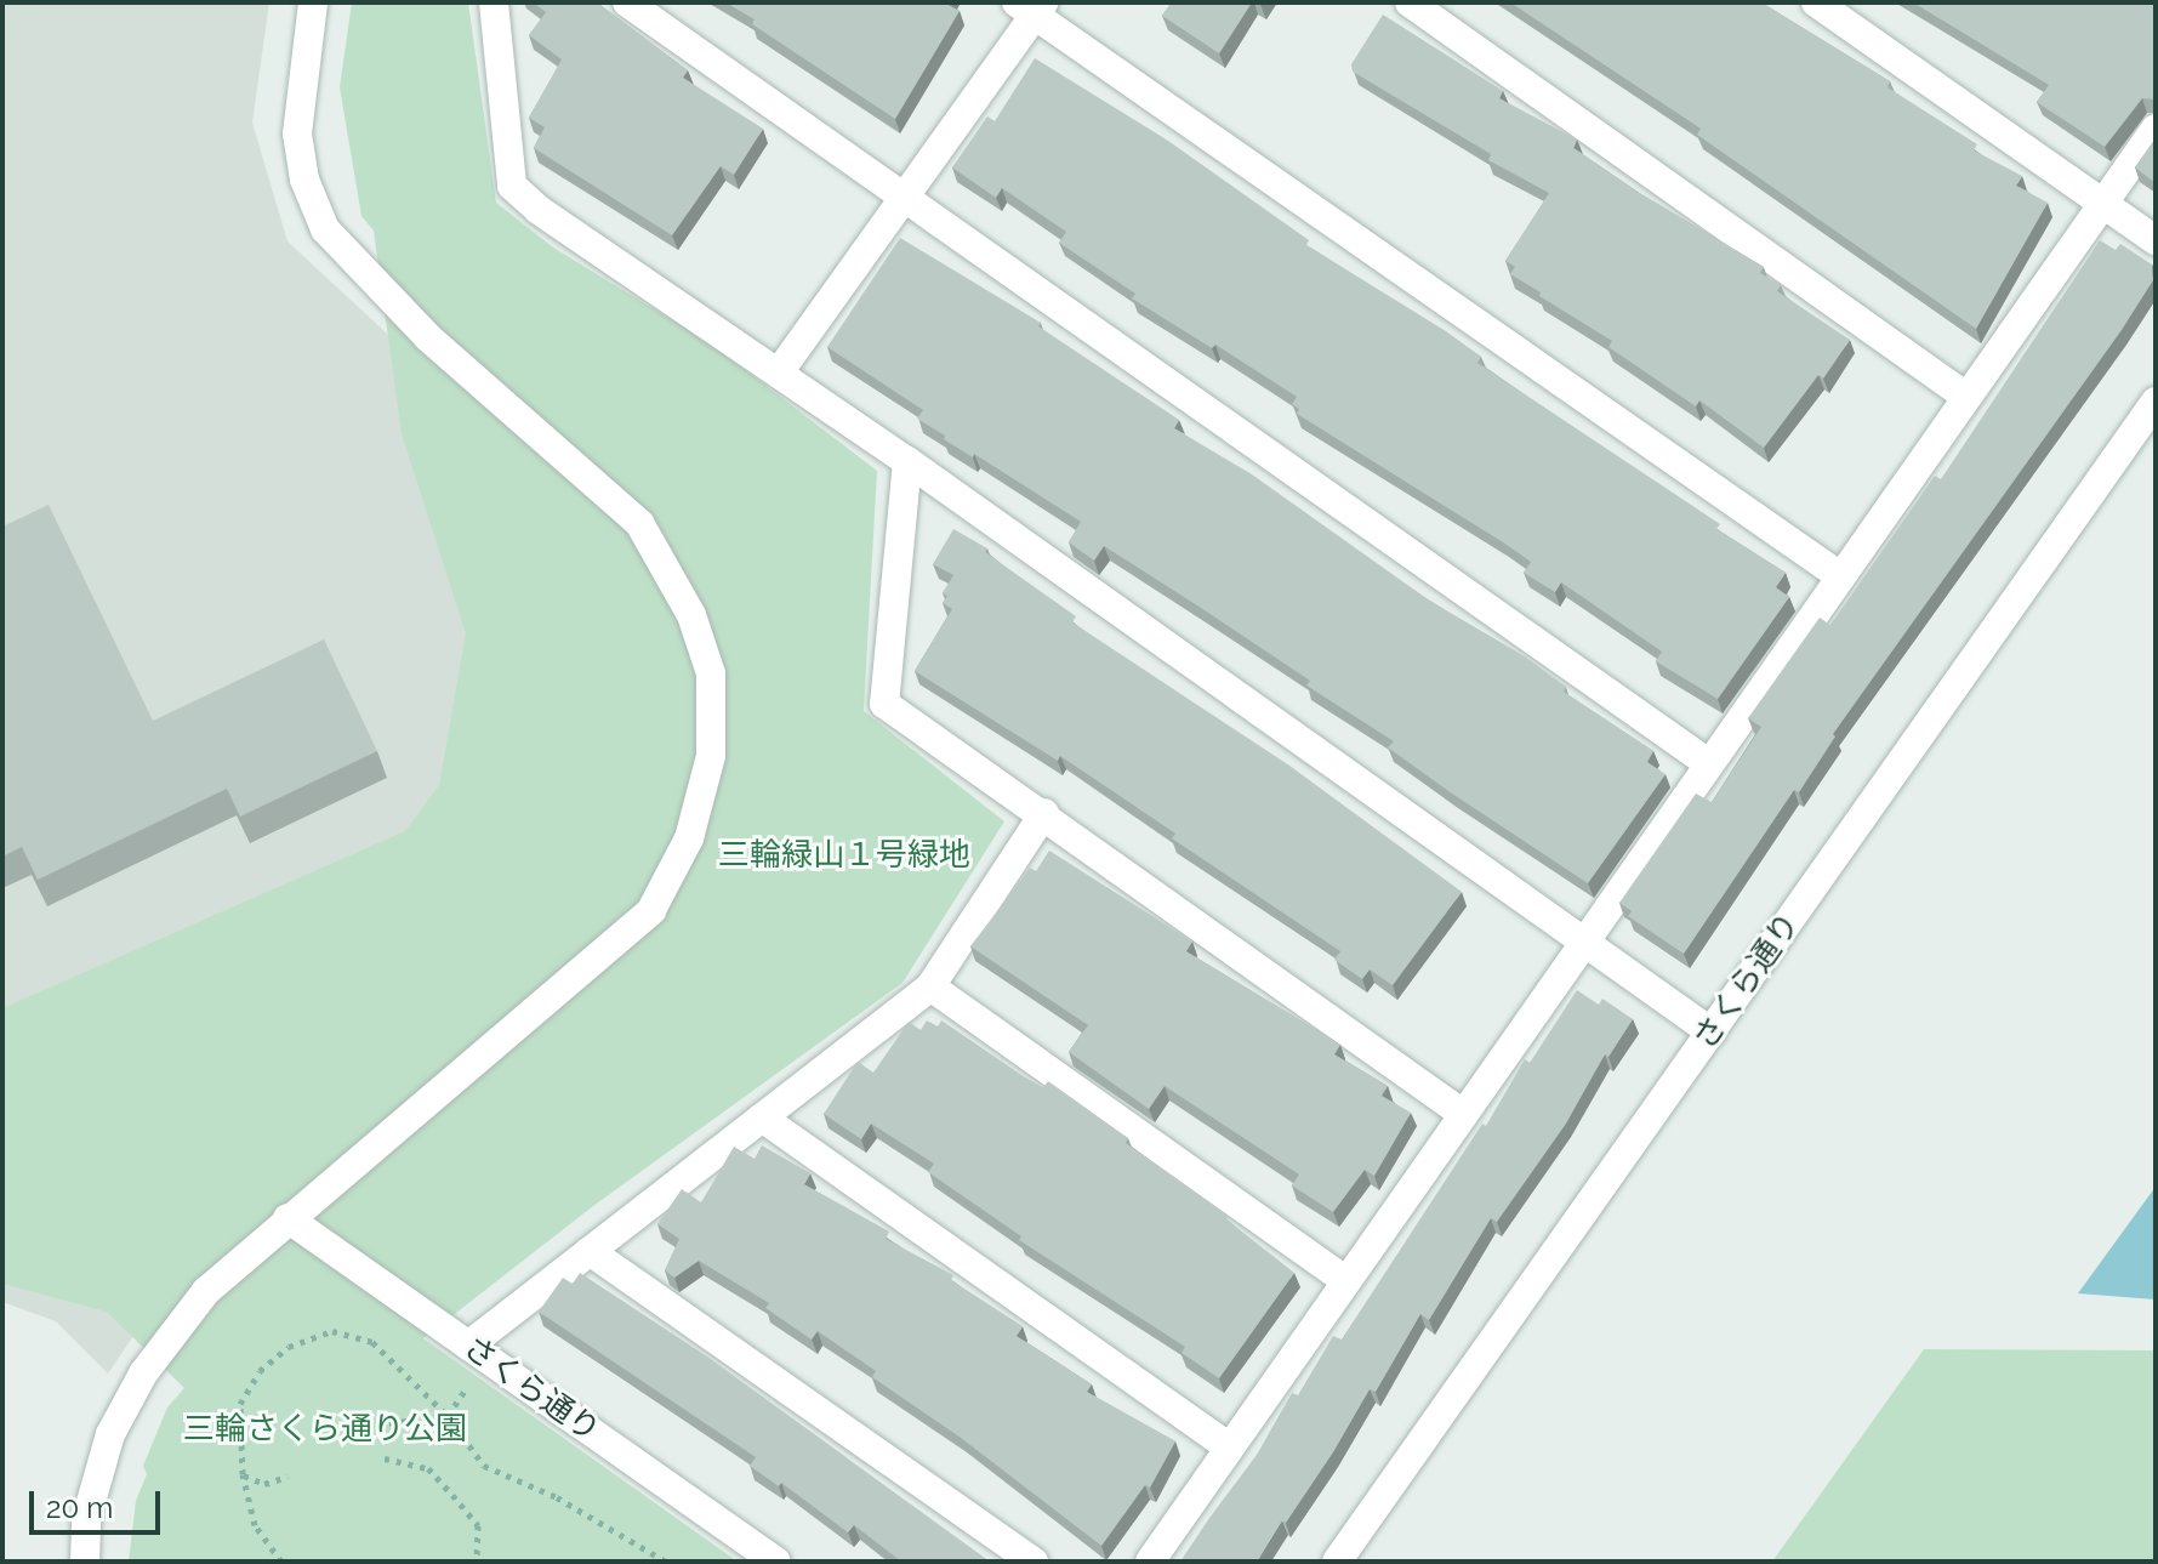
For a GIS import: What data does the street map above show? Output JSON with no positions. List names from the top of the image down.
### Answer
{
  "streets": {
    "street": ["さくら通り"]
  },
  "parks": ["三輪緑山１号緑地", "三輪さくら通り公園"],
  "scale_bar": "20 m"
}
